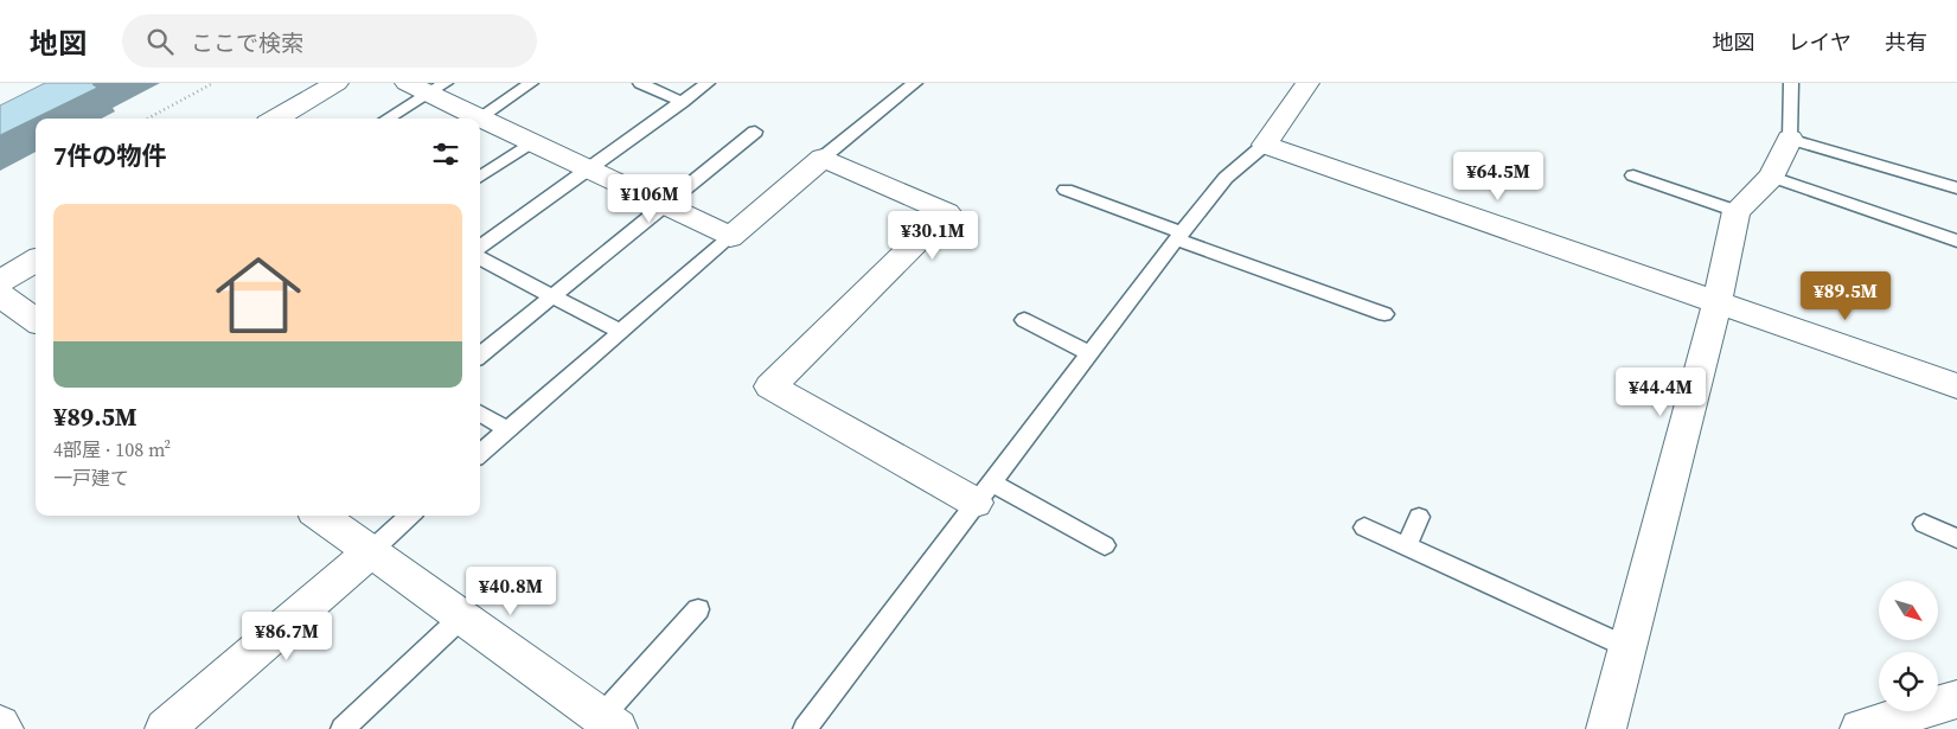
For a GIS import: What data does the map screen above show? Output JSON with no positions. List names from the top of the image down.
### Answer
{
  "north": "bottom right",
  "page": {
    "header": "地図",
    "search": "ここで検索",
    "nav": ["地図", "レイヤ", "共有"],
    "heading": "7件の物件",
    "price": [
      "¥64.5M",
      "¥106M",
      "¥30.1M",
      "¥89.5M",
      "¥44.4M",
      "¥40.8M",
      "¥86.7M"
    ],
    "list": [
      {
        "name": "¥89.5M",
        "note": "4部屋 · 108 m² · 一戸建て"
      }
    ]
  }
}
